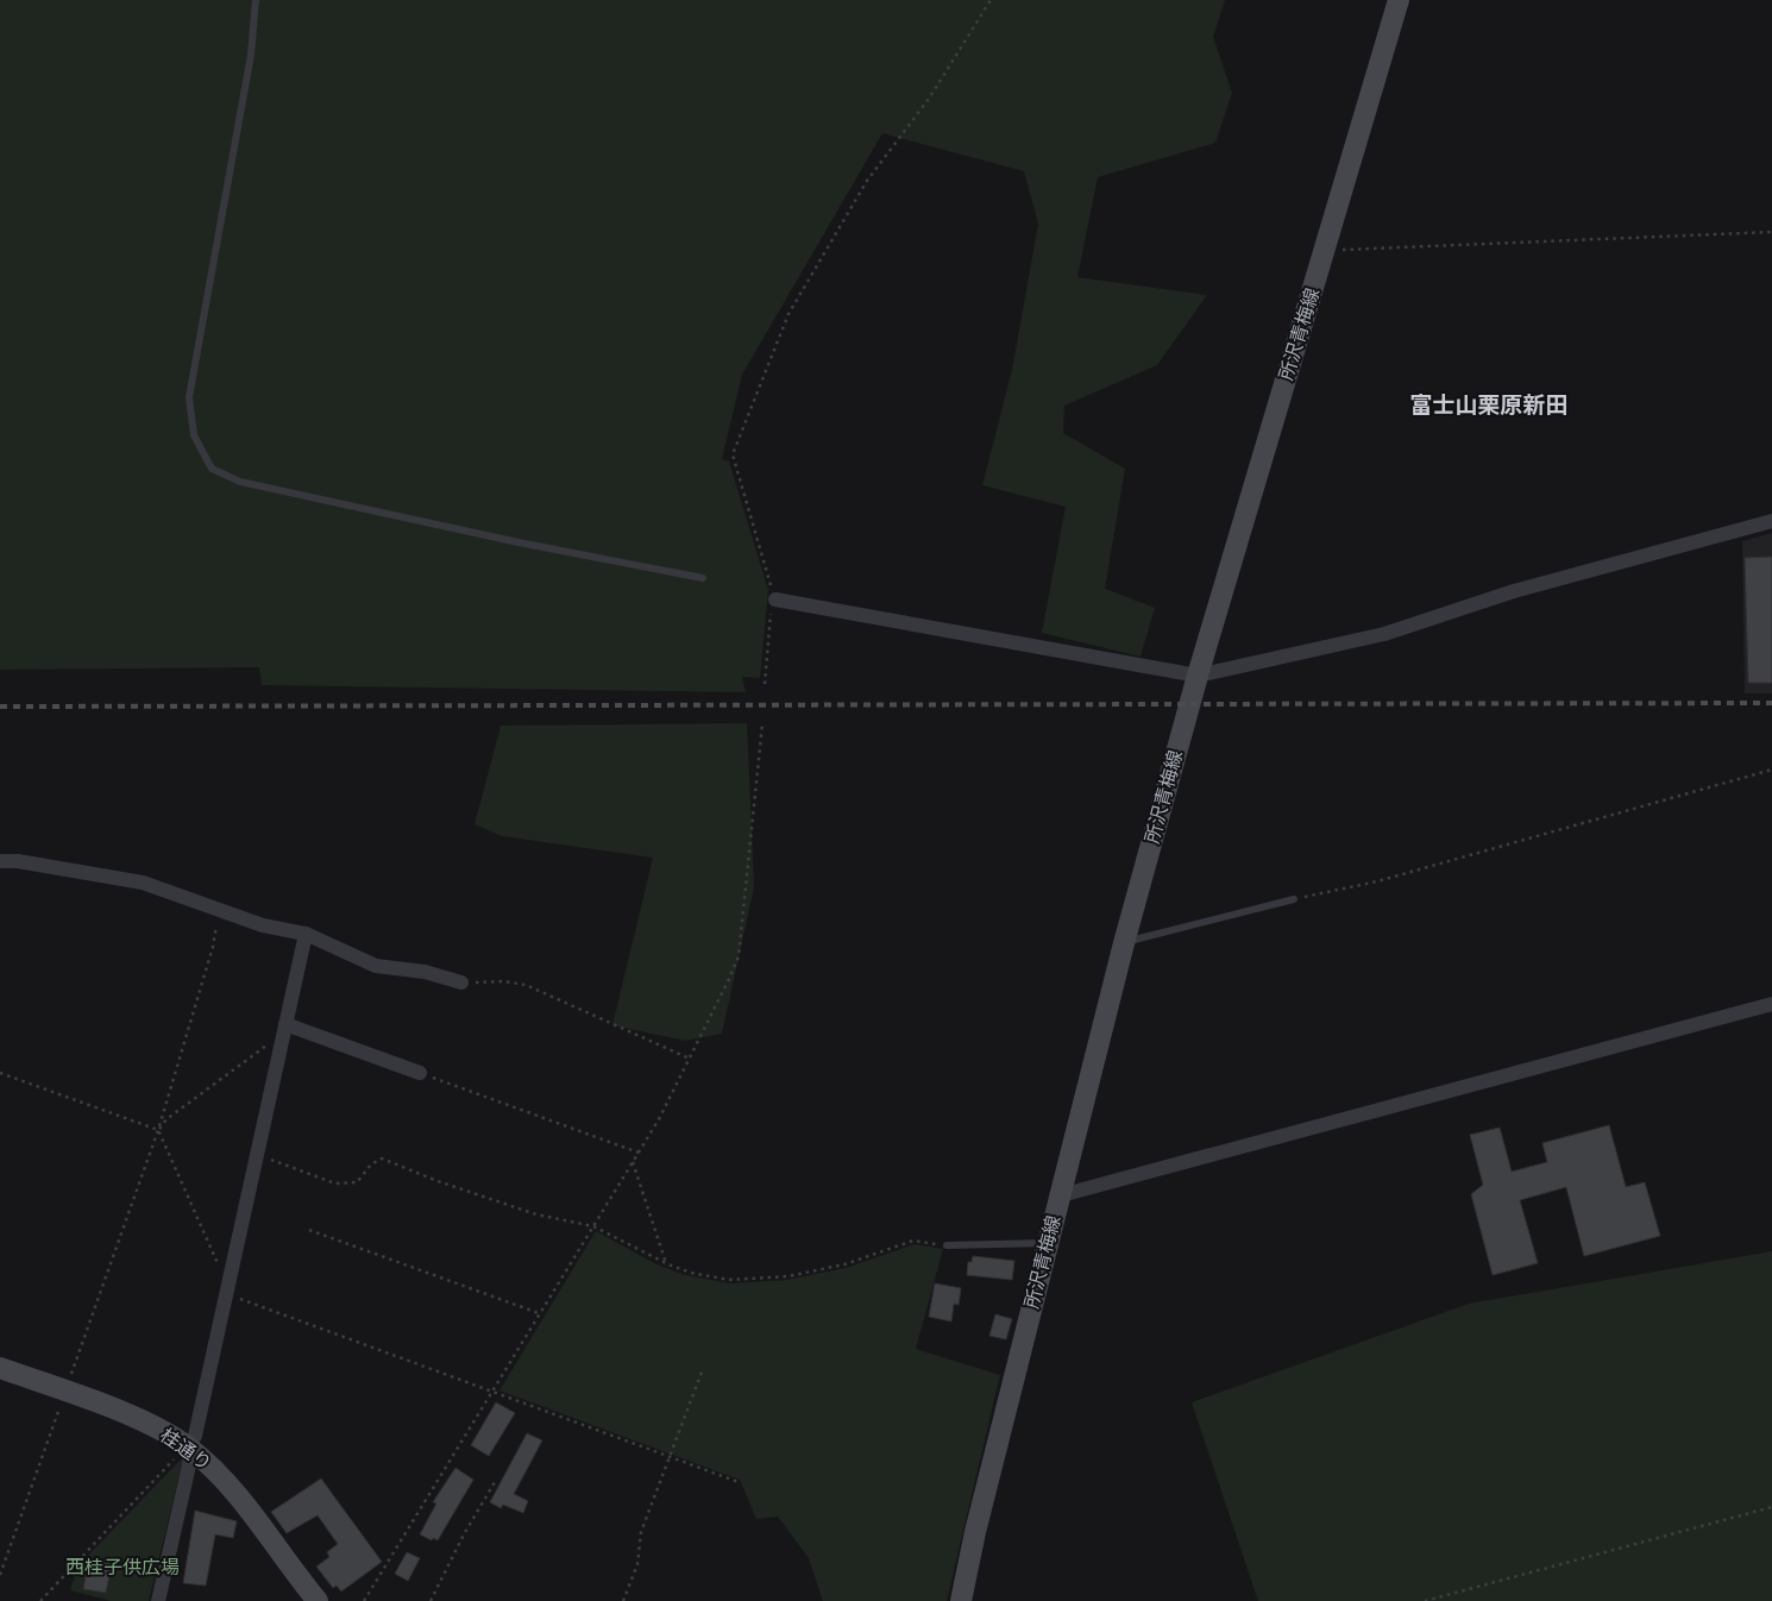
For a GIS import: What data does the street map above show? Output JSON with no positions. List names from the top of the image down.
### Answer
{
  "streets": {
    "main road": ["所沢青梅線", "桂通り"]
  },
  "districts": ["富士山栗原新田"],
  "parks": ["西桂子供広場"]
}
